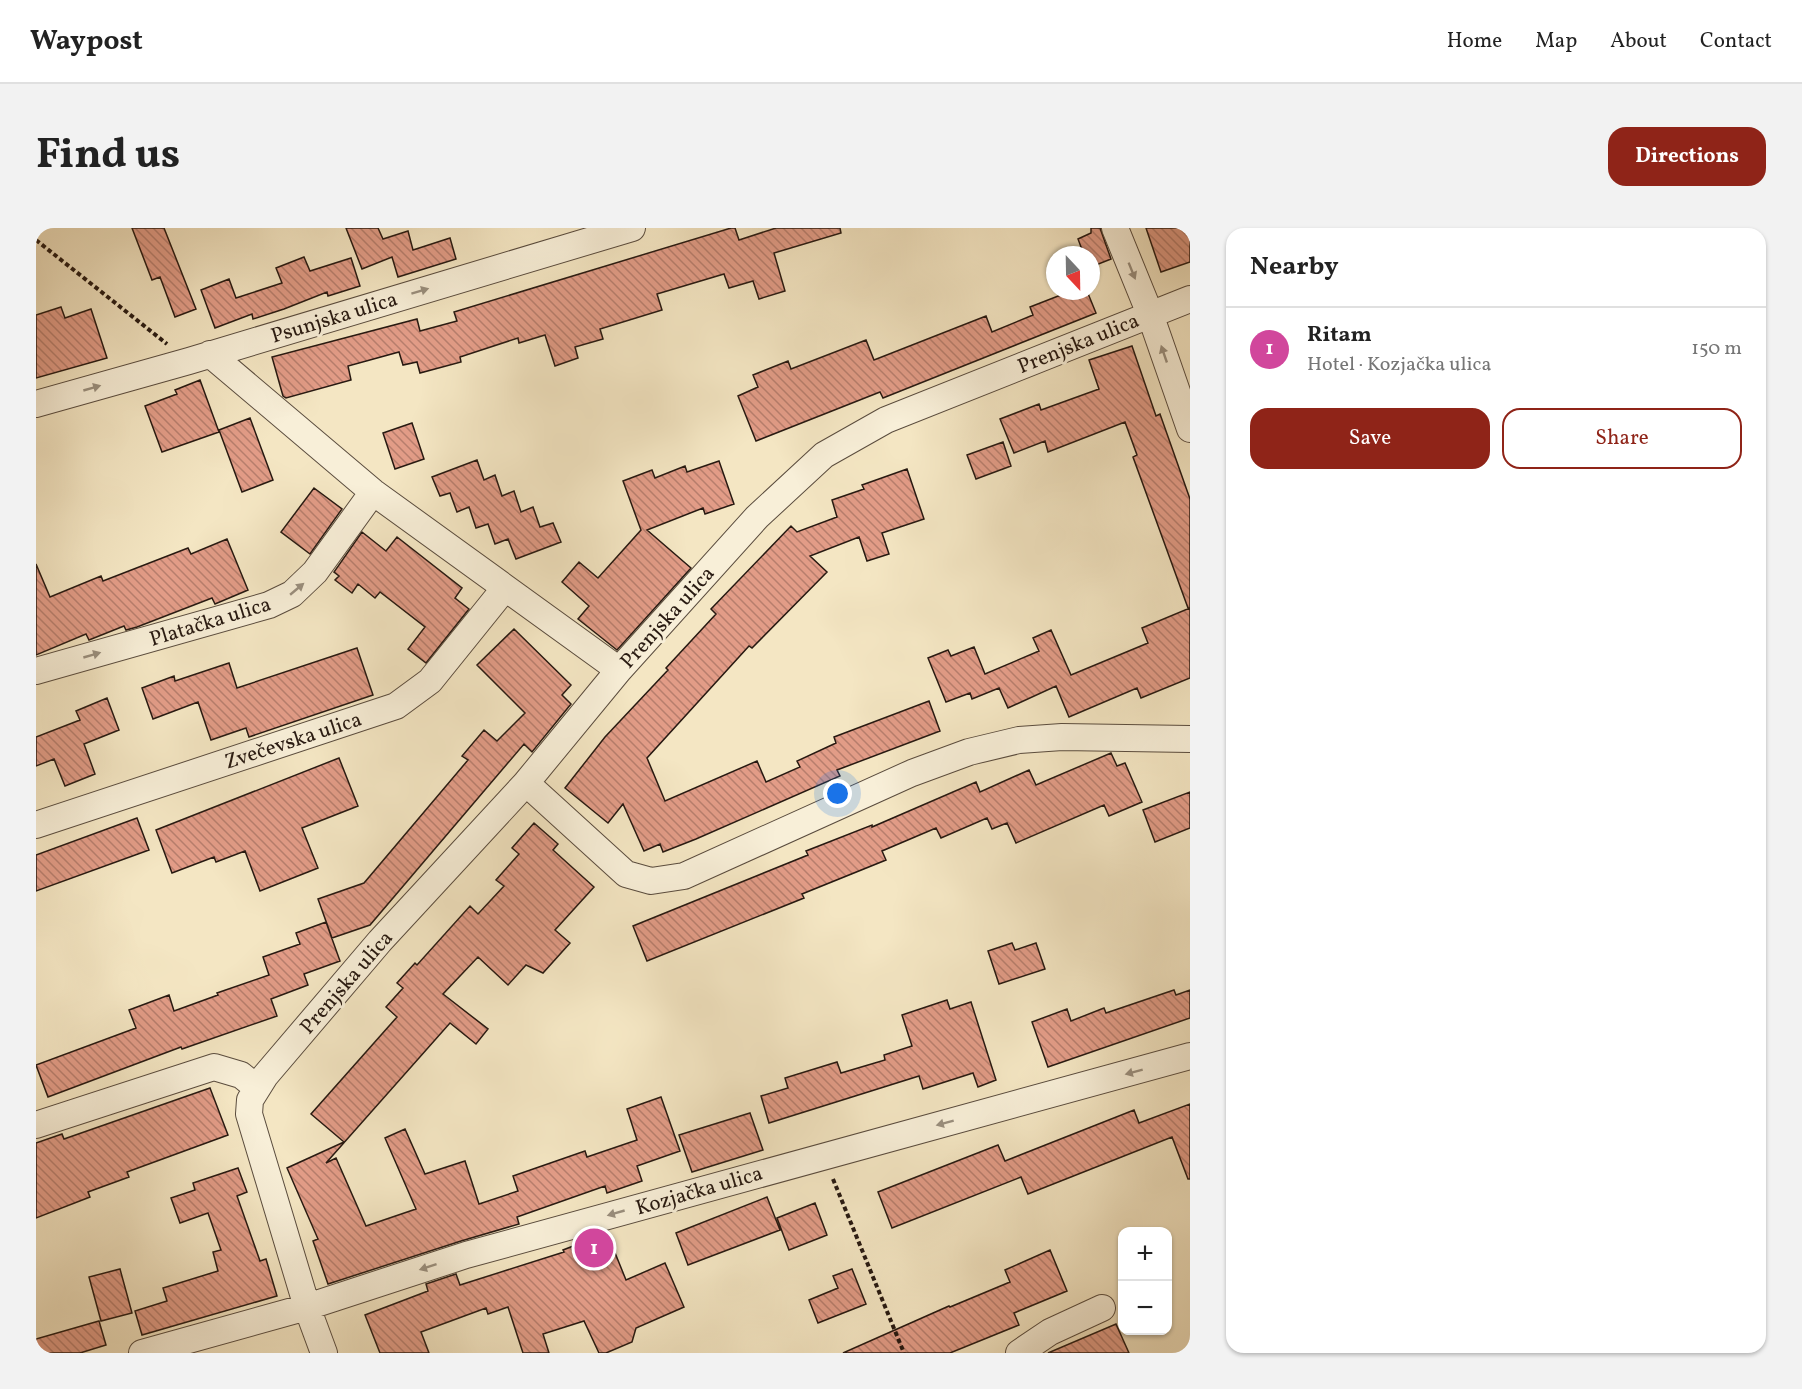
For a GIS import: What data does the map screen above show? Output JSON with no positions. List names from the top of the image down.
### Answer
{
  "streets": {
    "street": [
      "Psunjska ulica",
      "Prenjska ulica",
      "Platačka ulica",
      "Zvečevska ulica",
      "Kozjačka ulica"
    ]
  },
  "crossings": [
    ["Prenjska ulica", "Kozjačka ulica"]
  ],
  "one_way": ["Psunjska ulica", "Platačka ulica", "Kozjačka ulica"],
  "north": "bottom",
  "page": {
    "header": "Waypost",
    "nav": [
      "Home",
      "Map",
      "About",
      "Contact"
    ],
    "title": "Find us",
    "buttons": [
      "Directions",
      ["Save", "Share"]
    ],
    "heading": "Nearby",
    "list": [
      {
        "mark": "1",
        "name": "Ritam",
        "note": "Hotel · Kozjačka ulica",
        "value": "150 m"
      }
    ],
    "pins": "1",
    "map_buttons": ["+", "−"]
  }
}
